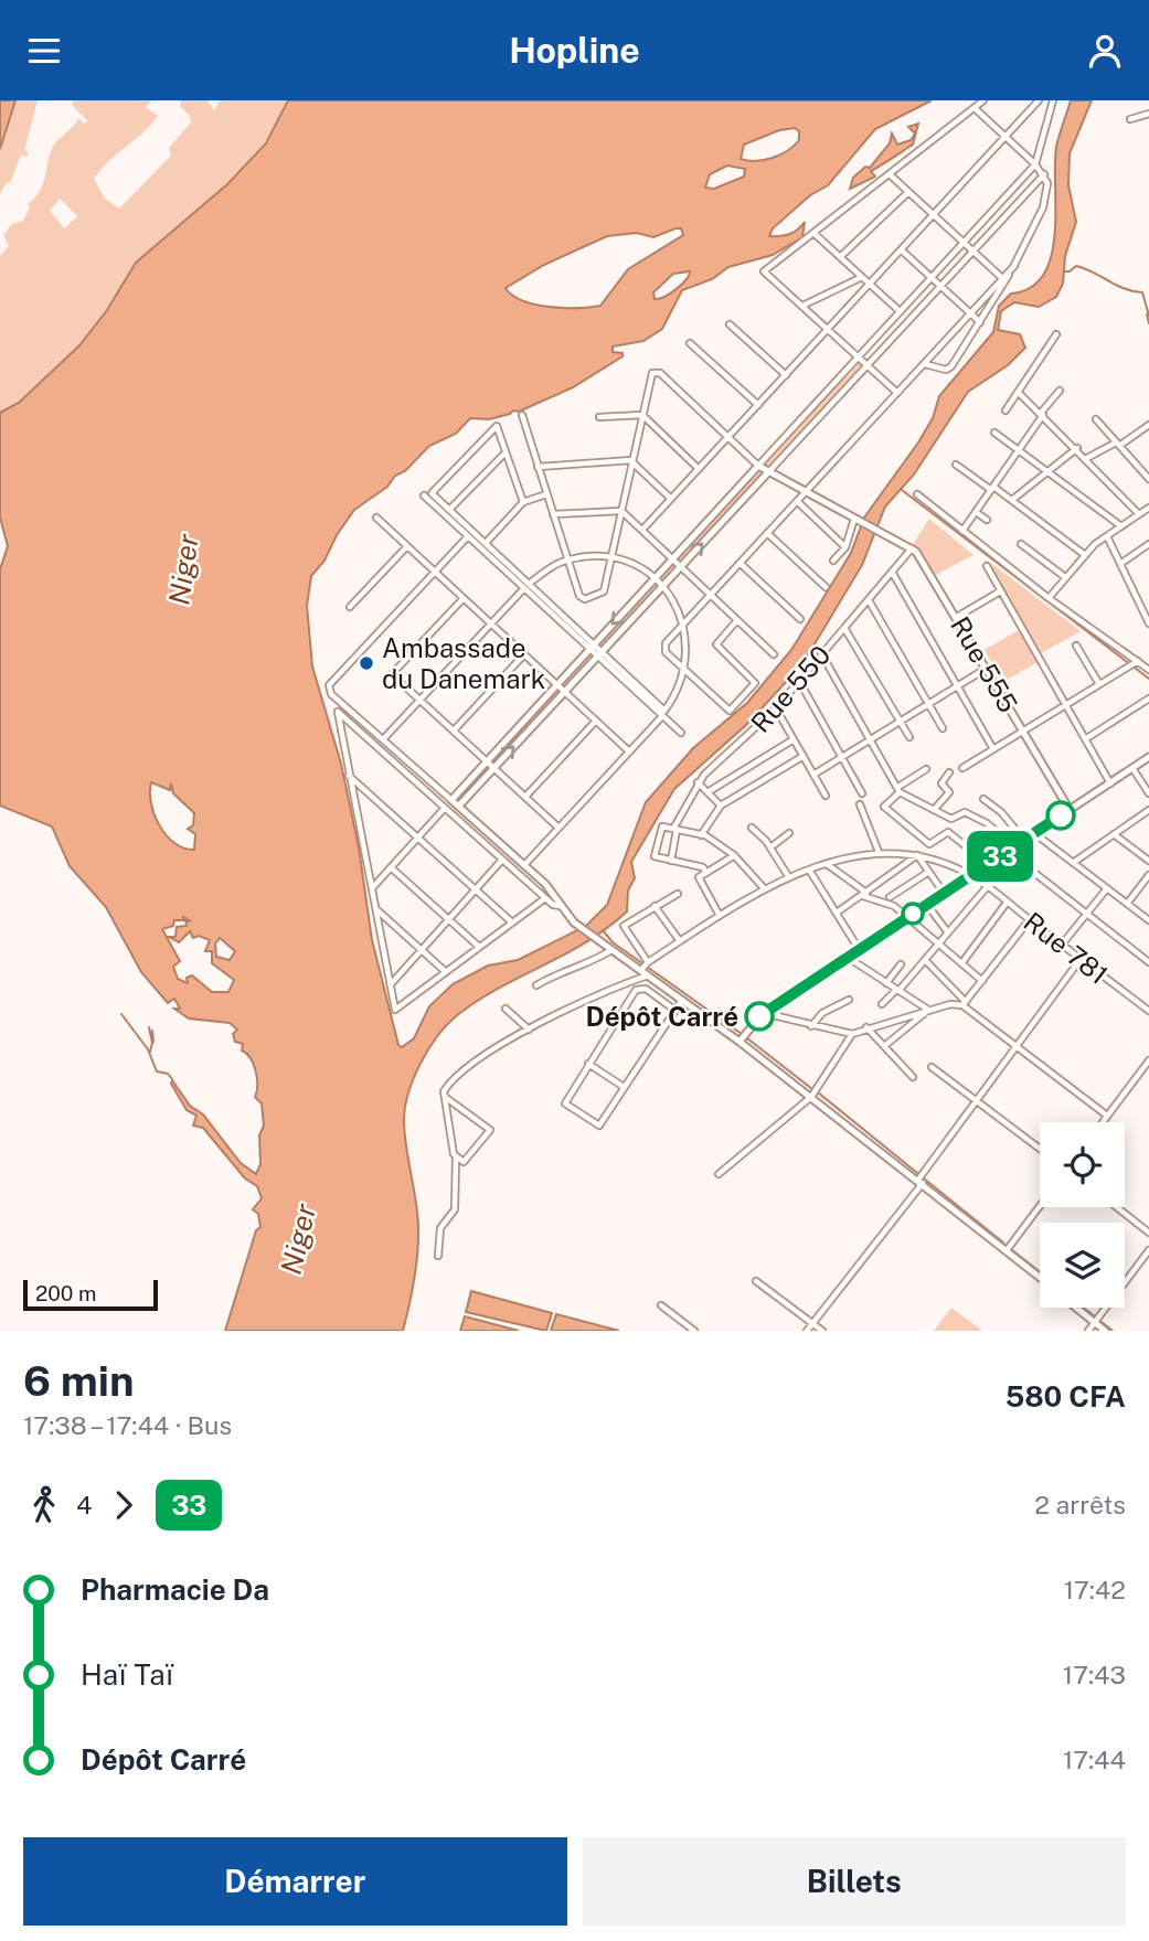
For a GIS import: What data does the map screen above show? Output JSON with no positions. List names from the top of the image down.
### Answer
{
  "streets": {
    "street": ["Rue 555", "Rue 550", "Rue 781"]
  },
  "crossings": [
    ["Rue 555", "Rue 550"]
  ],
  "water": ["Niger"],
  "places": ["Ambassade du Danemark", "Dépôt Carré"],
  "lines": ["bus line 33"],
  "scale_bar": "200 m",
  "page": {
    "header": "Hopline",
    "on_map": "33",
    "scale": "200 m",
    "heading": ["6 min", "17:38 – 17:44 · Bus", "580 CFA"],
    "legs": ["4", "33", "2 arrêts"],
    "list": [
      {
        "name": "Pharmacie Da",
        "value": "17:42"
      },
      {
        "name": "Haï Taï",
        "value": "17:43"
      },
      {
        "name": "Dépôt Carré",
        "value": "17:44"
      }
    ],
    "buttons": ["Démarrer", "Billets"]
  }
}
